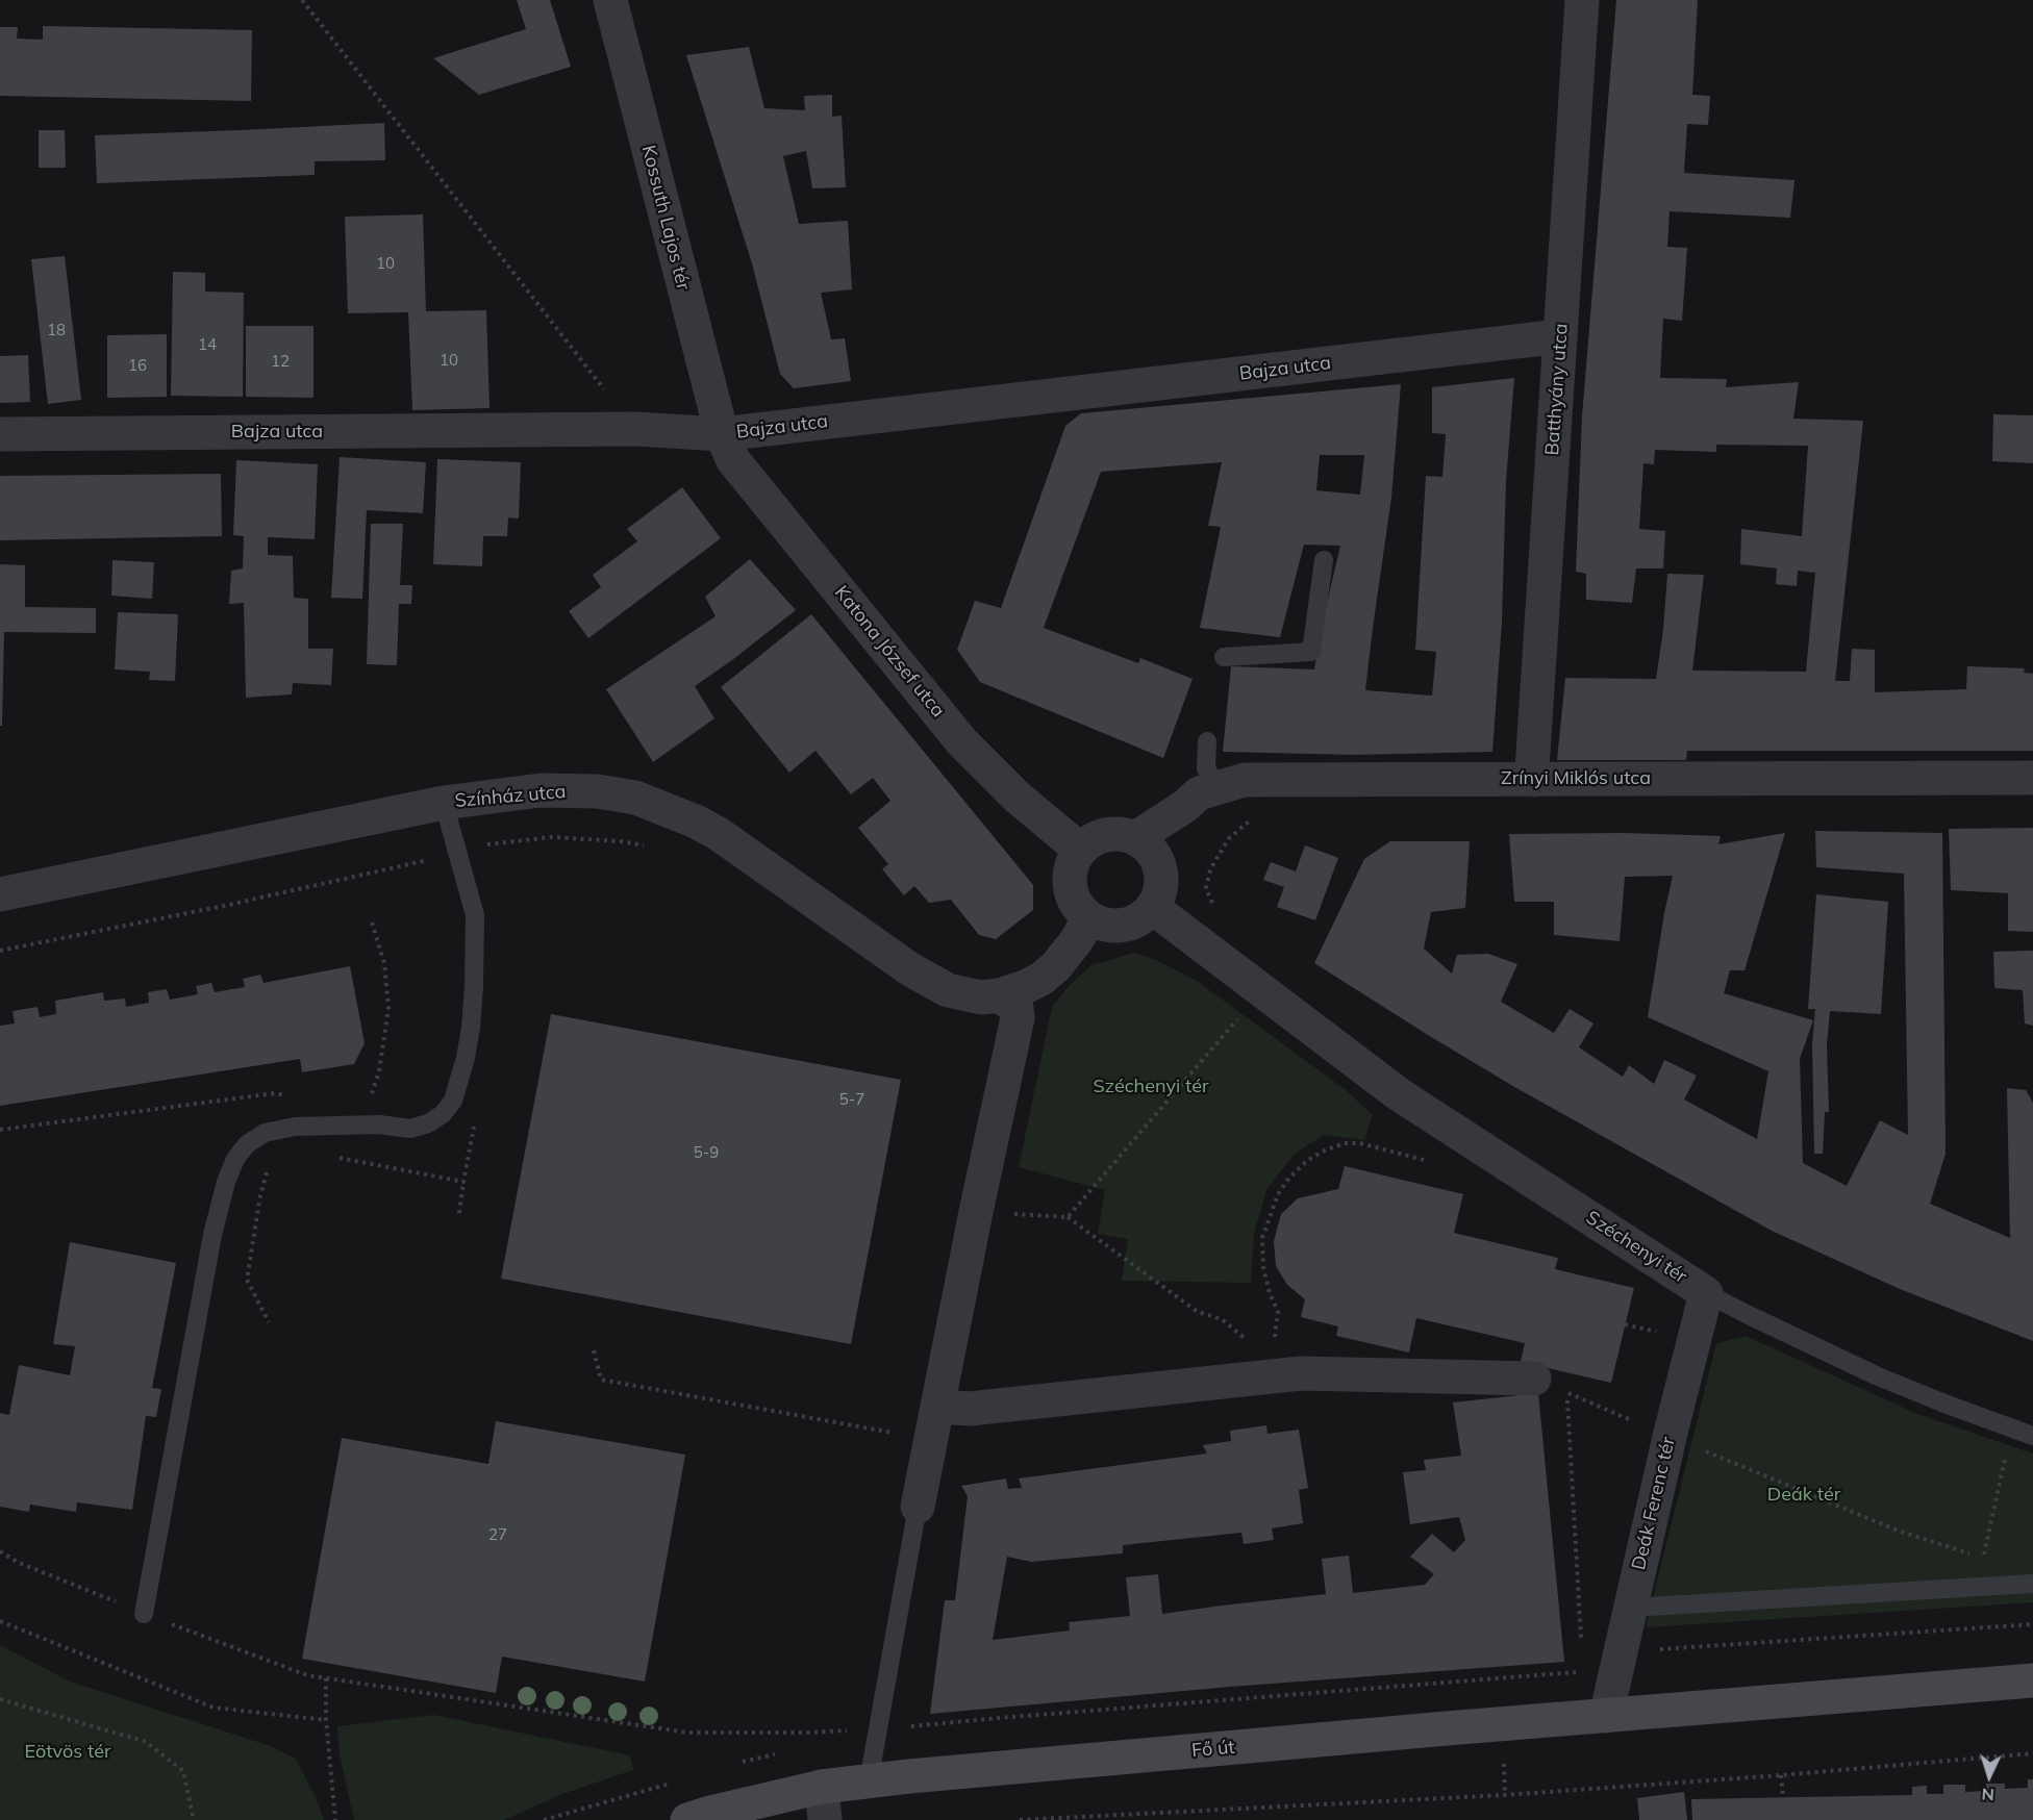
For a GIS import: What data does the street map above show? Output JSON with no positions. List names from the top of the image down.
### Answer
{
  "streets": {
    "street": [
      "Kossuth Lajos tér",
      "Bajza utca",
      "Batthyány utca",
      "Katona József utca",
      "Zrínyi Miklós utca",
      "Színház utca",
      "Széchenyi tér",
      "Deák Ferenc tér",
      "Fő út"
    ]
  },
  "crossings": [
    ["Kossuth Lajos tér", "Bajza utca"],
    ["Kossuth Lajos tér", "Katona József utca"],
    ["Bajza utca", "Batthyány utca"],
    ["Bajza utca", "Katona József utca"],
    ["Batthyány utca", "Zrínyi Miklós utca"],
    ["Katona József utca", "Zrínyi Miklós utca"],
    ["Katona József utca", "Színház utca"],
    ["Katona József utca", "Széchenyi tér"],
    ["Zrínyi Miklós utca", "Színház utca"],
    ["Zrínyi Miklós utca", "Széchenyi tér"],
    ["Színház utca", "Széchenyi tér"],
    ["Széchenyi tér", "Deák Ferenc tér"],
    ["Deák Ferenc tér", "Fő út"]
  ],
  "parks": ["Széchenyi tér", "Deák tér", "Eötvös tér"],
  "house_numbers": [
    "10",
    "18",
    "14",
    "10",
    "12",
    "16",
    "5-7",
    "5-9",
    "27"
  ],
  "north": "bottom"
}
